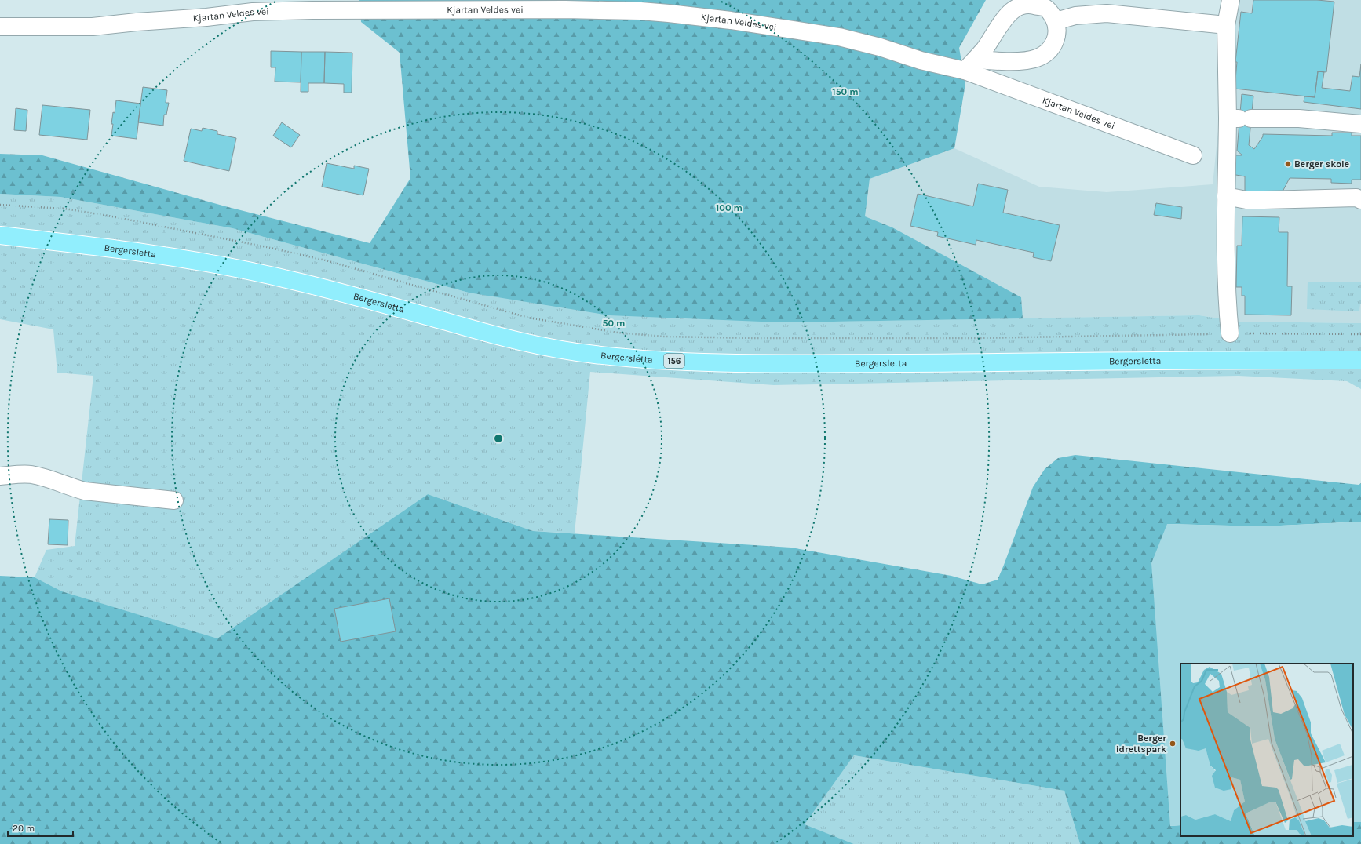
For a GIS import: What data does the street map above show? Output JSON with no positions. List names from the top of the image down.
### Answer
{
  "streets": {
    "main road": ["Bergersletta", "156"],
    "street": ["Kjartan Veldes vei"]
  },
  "places": ["Berger skole", "Berger idrettspark"],
  "scale_bar": "20 m",
  "rings": ["150 m", "100 m", "50 m"]
}
